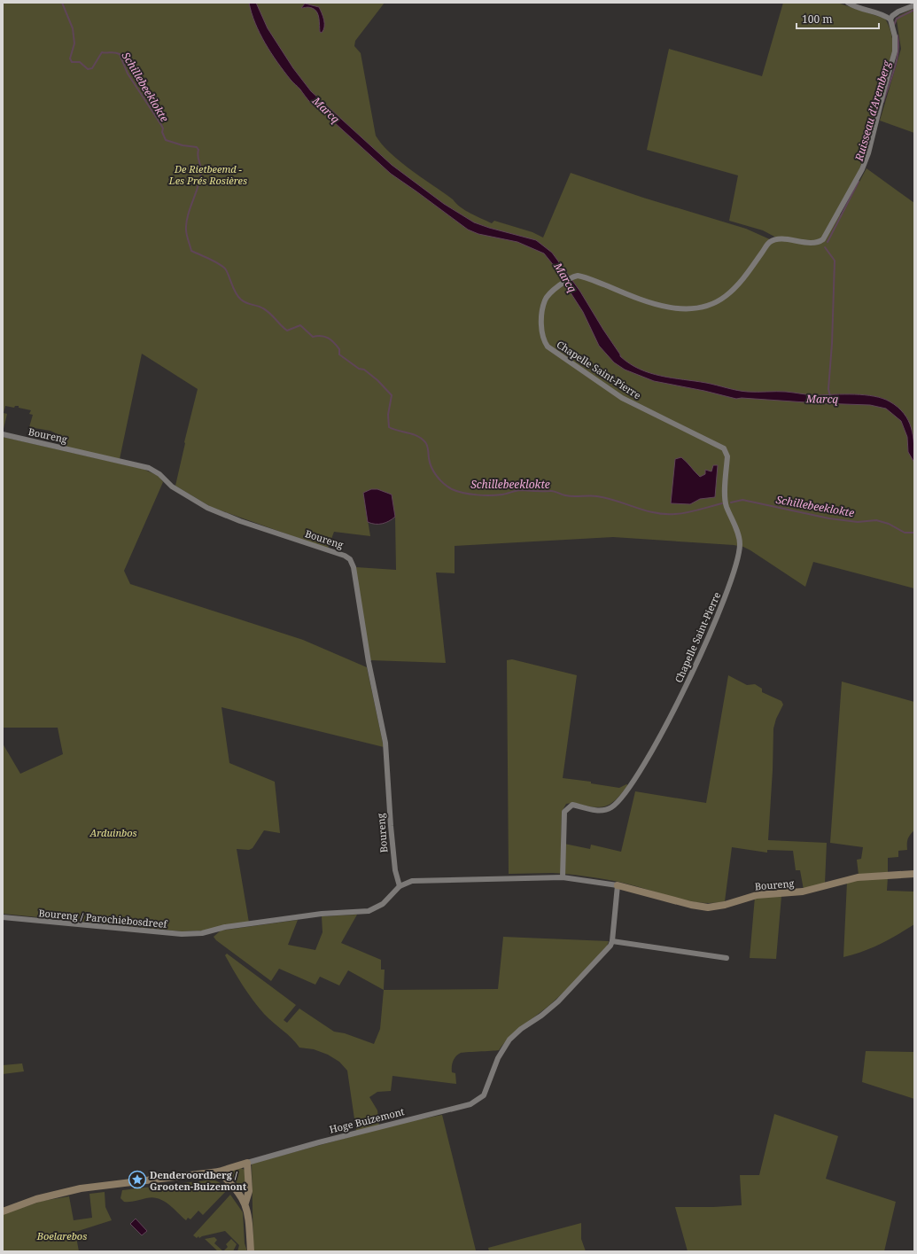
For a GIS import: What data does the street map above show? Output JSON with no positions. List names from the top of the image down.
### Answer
{
  "streets": {
    "street": [
      "Chapelle Saint-Pierre",
      "Boureng",
      "Boureng / Parochiebosdreef",
      "Hoge Buizemont"
    ]
  },
  "crossings": [
    ["Chapelle Saint-Pierre", "Boureng"],
    ["Boureng", "Boureng / Parochiebosdreef"]
  ],
  "water": ["Schillebeeklokte", "Marcq", "Ruisseau d'Aremberg"],
  "parks": ["De Rietbeemd - Les Prés Rosières", "Arduinbos", "Boelarebos"],
  "places": {
    "place": ["Denderoordberg / Grooten-Buizemont"]
  },
  "scale_bar": "100 m"
}
